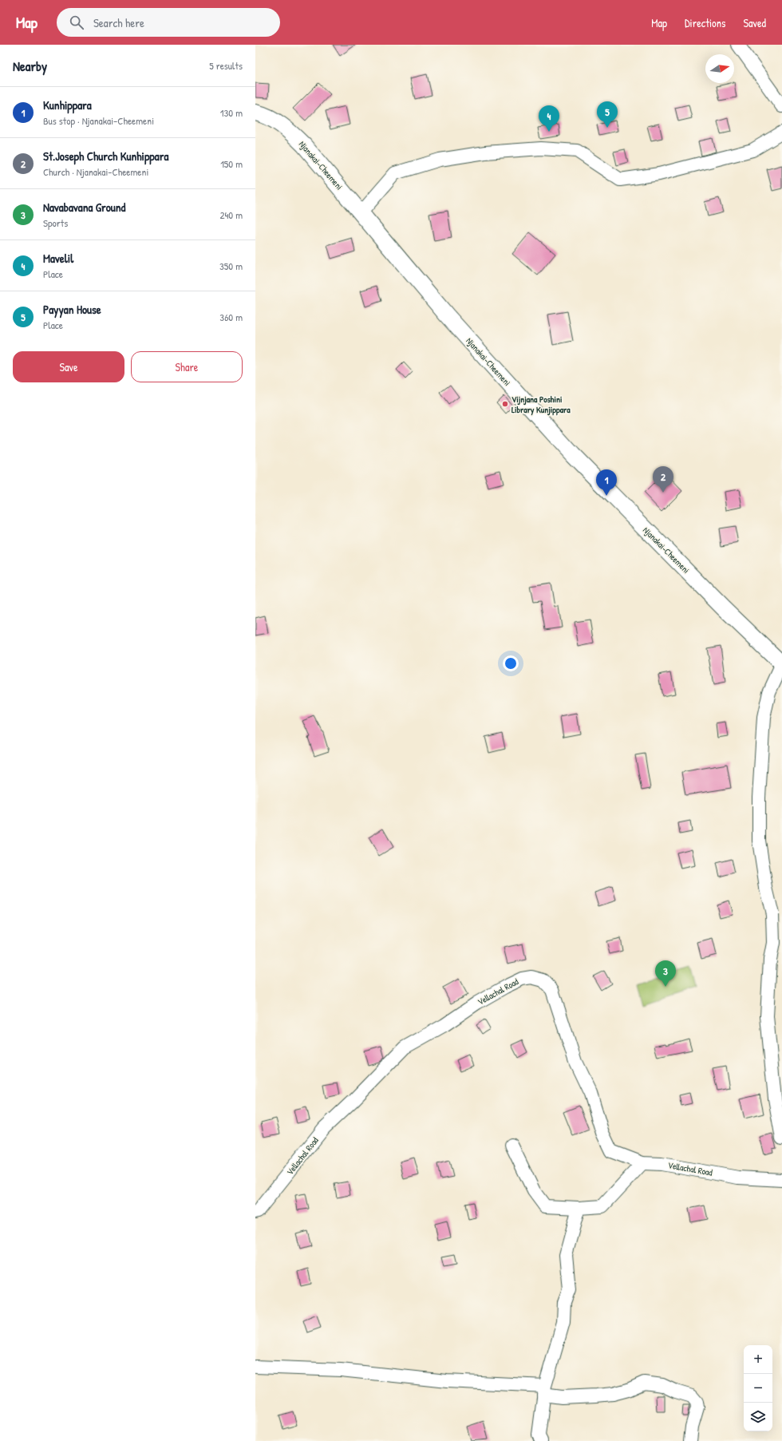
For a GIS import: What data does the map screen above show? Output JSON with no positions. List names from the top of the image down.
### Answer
{
  "streets": {
    "main road": ["Njanakai-Cheemeni"],
    "street": ["Vellachal Road"]
  },
  "places": ["Vijnjana Poshini Library Kunjippara"],
  "north": "right",
  "page": {
    "header": "Map",
    "search": "Search here",
    "nav": ["Map", "Directions", "Saved"],
    "heading": ["Nearby", "5 results"],
    "list": [
      {
        "mark": "1",
        "name": "Kunhippara",
        "note": "Bus stop · Njanakai-Cheemeni",
        "value": "130 m"
      },
      {
        "mark": "2",
        "name": "St.Joseph Church Kunhippara",
        "note": "Church · Njanakai-Cheemeni",
        "value": "150 m"
      },
      {
        "mark": "3",
        "name": "Navabavana Ground",
        "note": "Sports",
        "value": "240 m"
      },
      {
        "mark": "4",
        "name": "Mavelil",
        "note": "Place",
        "value": "350 m"
      },
      {
        "mark": "5",
        "name": "Payyan House",
        "note": "Place",
        "value": "360 m"
      }
    ],
    "pins": [
      "5",
      "4",
      "2",
      "1",
      "3"
    ],
    "buttons": ["Save", "Share"],
    "map_buttons": ["+", "−"]
  }
}
